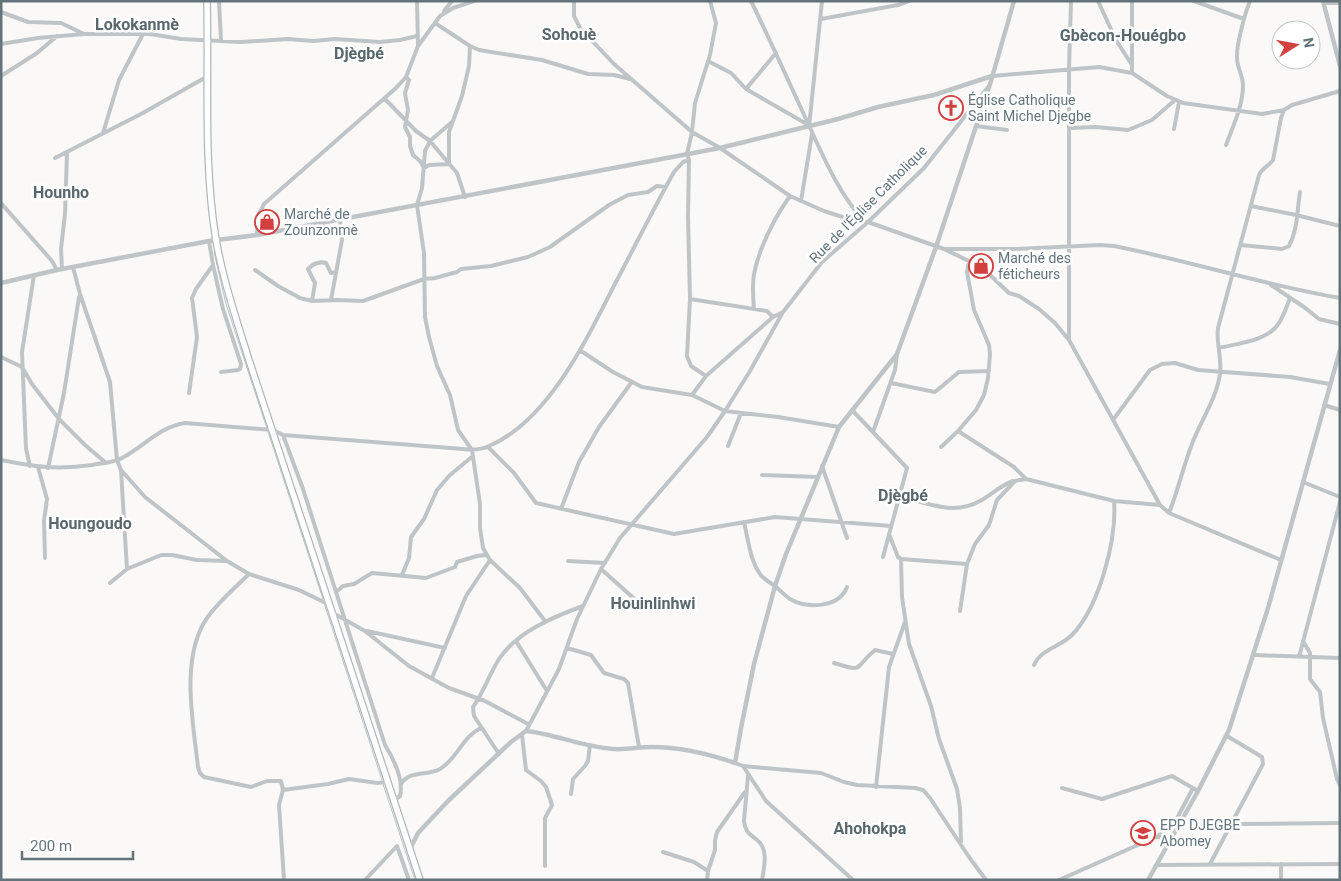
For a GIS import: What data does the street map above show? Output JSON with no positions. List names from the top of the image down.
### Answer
{
  "streets": {
    "street": ["Rue de l'Église Catholique"]
  },
  "districts": [
    "Lokokanmè",
    "Sohouè",
    "Gbècon-Houégbo",
    "Djègbé",
    "Hounho",
    "Djègbé",
    "Houngoudo",
    "Houinlinhwi",
    "Ahohokpa"
  ],
  "places": {
    "church": ["Église Catholique Saint Michel Djegbe"],
    "shop": ["Marché de Zounzonmè", "Marché des féticheurs"],
    "school or university": ["EPP DJEGBE Abomey"]
  },
  "scale_bar": "200 m",
  "north": "right"
}
